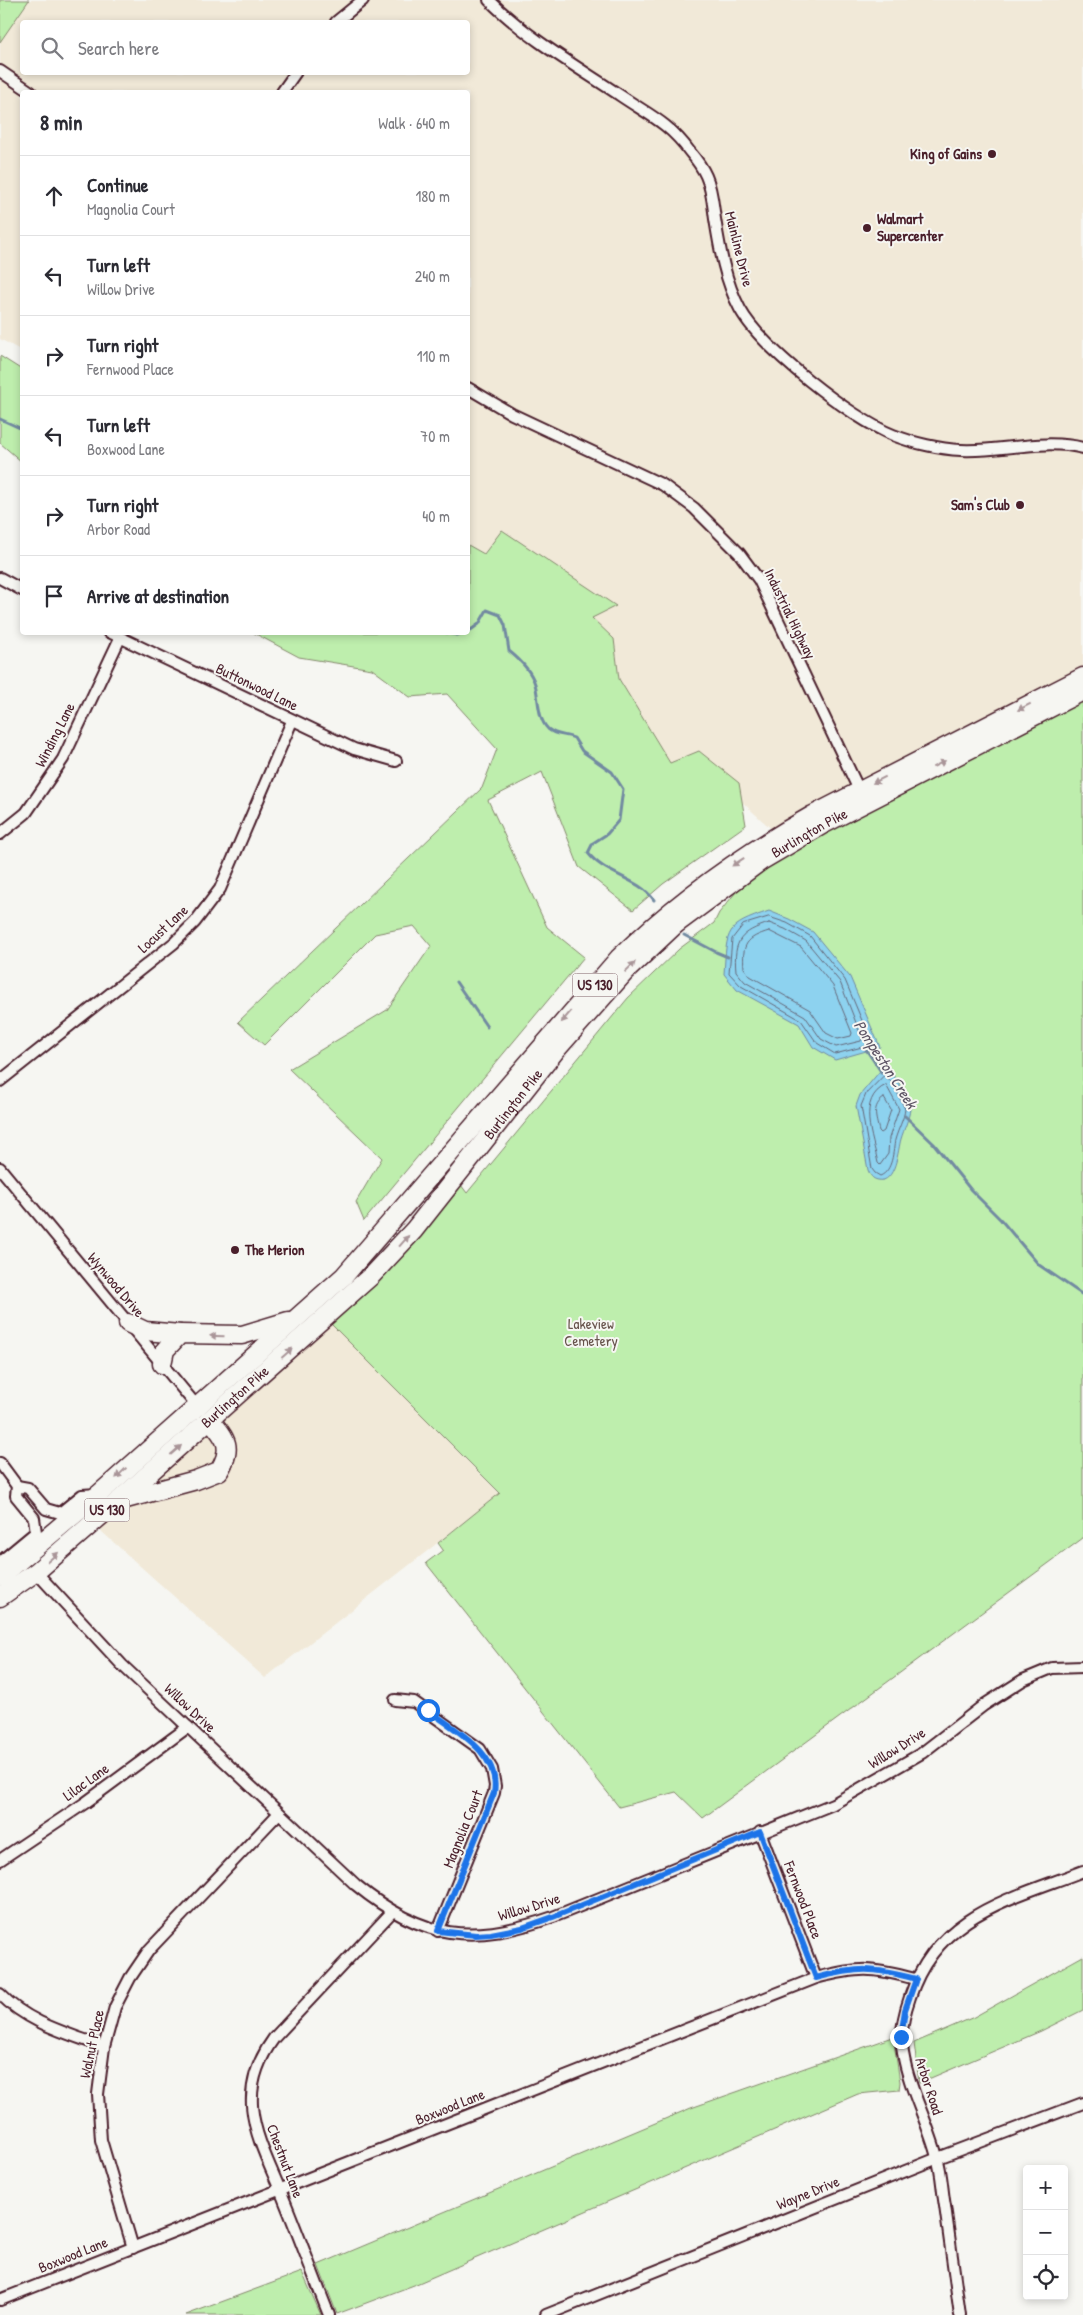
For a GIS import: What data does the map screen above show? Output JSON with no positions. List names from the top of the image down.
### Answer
{
  "streets": {
    "highway": ["Burlington Pike", "US 130"],
    "street": [
      "Mainline Drive",
      "Industrial Highway",
      "Buttonwood Lane",
      "Winding Lane",
      "Locust Lane",
      "Wynwood Drive",
      "Willow Drive",
      "Lilac Lane",
      "Magnolia Court",
      "Fernwood Place",
      "Walnut Place",
      "Arbor Road",
      "Boxwood Lane",
      "Chestnut Lane",
      "Wayne Drive"
    ]
  },
  "crossings": [
    ["Industrial Highway", "Burlington Pike"],
    ["Buttonwood Lane", "Winding Lane"],
    ["Buttonwood Lane", "Locust Lane"],
    ["Burlington Pike", "Wynwood Drive"],
    ["Burlington Pike", "Willow Drive"],
    ["Willow Drive", "Lilac Lane"],
    ["Willow Drive", "Magnolia Court"],
    ["Willow Drive", "Fernwood Place"],
    ["Willow Drive", "Walnut Place"],
    ["Willow Drive", "Chestnut Lane"],
    ["Fernwood Place", "Boxwood Lane"],
    ["Walnut Place", "Boxwood Lane"],
    ["Arbor Road", "Boxwood Lane"],
    ["Arbor Road", "Wayne Drive"],
    ["Boxwood Lane", "Chestnut Lane"]
  ],
  "water": ["Pompeston Creek"],
  "parks": ["Lakeview Cemetery"],
  "places": [
    "King of Gains",
    "Walmart Supercenter",
    "Sam's Club",
    "The Merion"
  ],
  "page": {
    "search": "Search here",
    "heading": ["8 min", "Walk · 640 m"],
    "list": [
      ["Continue", "Magnolia Court", "180 m"],
      ["Turn left", "Willow Drive", "240 m"],
      ["Turn right", "Fernwood Place", "110 m"],
      ["Turn left", "Boxwood Lane", "70 m"],
      ["Turn right", "Arbor Road", "40 m"],
      "Arrive at destination"
    ],
    "map_buttons": ["+", "−"]
  }
}
